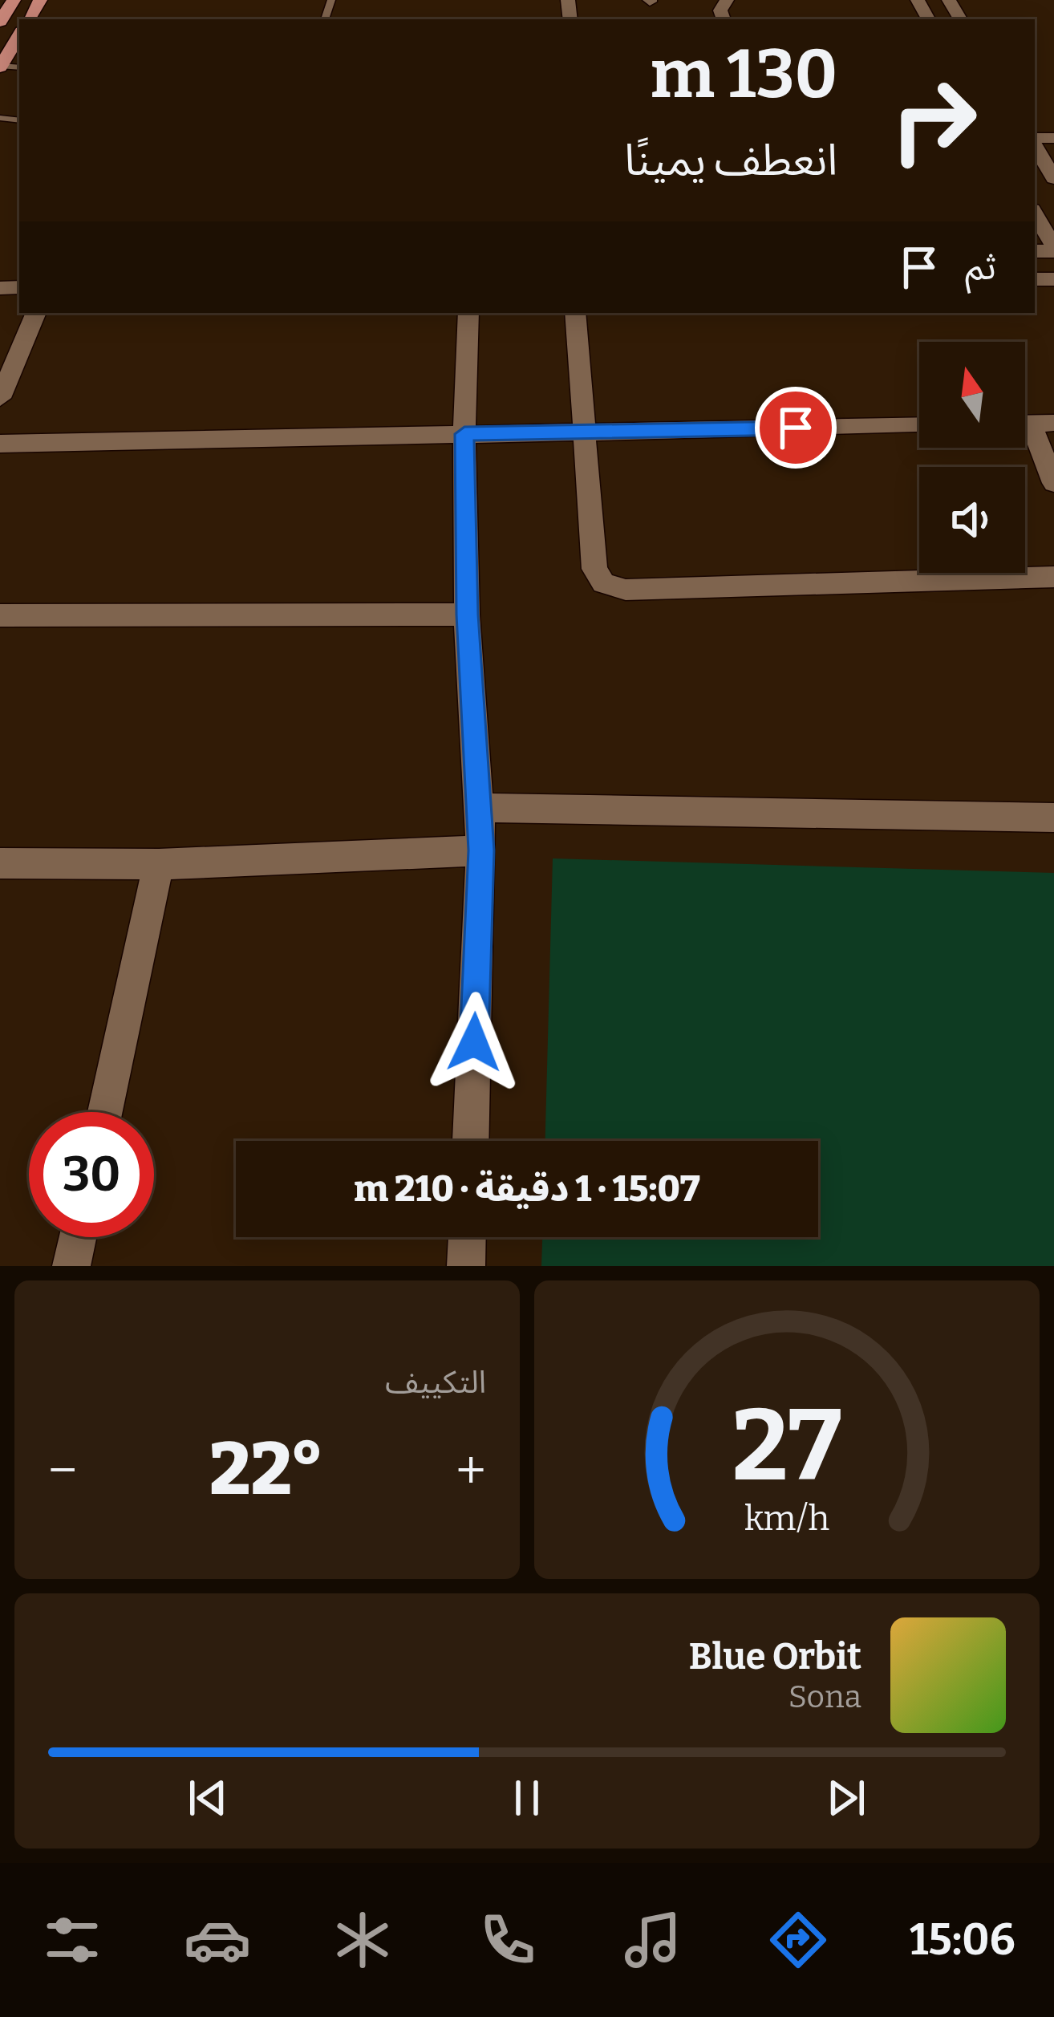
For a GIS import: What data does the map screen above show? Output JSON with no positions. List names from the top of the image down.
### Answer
{
  "north": "top",
  "page": {
    "turn": ["130 m", "انعطف يمينًا"],
    "then": "ثم",
    "limit": "30",
    "trip": "15:07 · 1 دقيقة · 210 m",
    "tile": "التكييف",
    "heat": ["−", "22°", "+"],
    "song": ["Blue Orbit", "Sona"],
    "tabs": "15:06",
    "gauge": ["27", "km/h"]
  }
}
